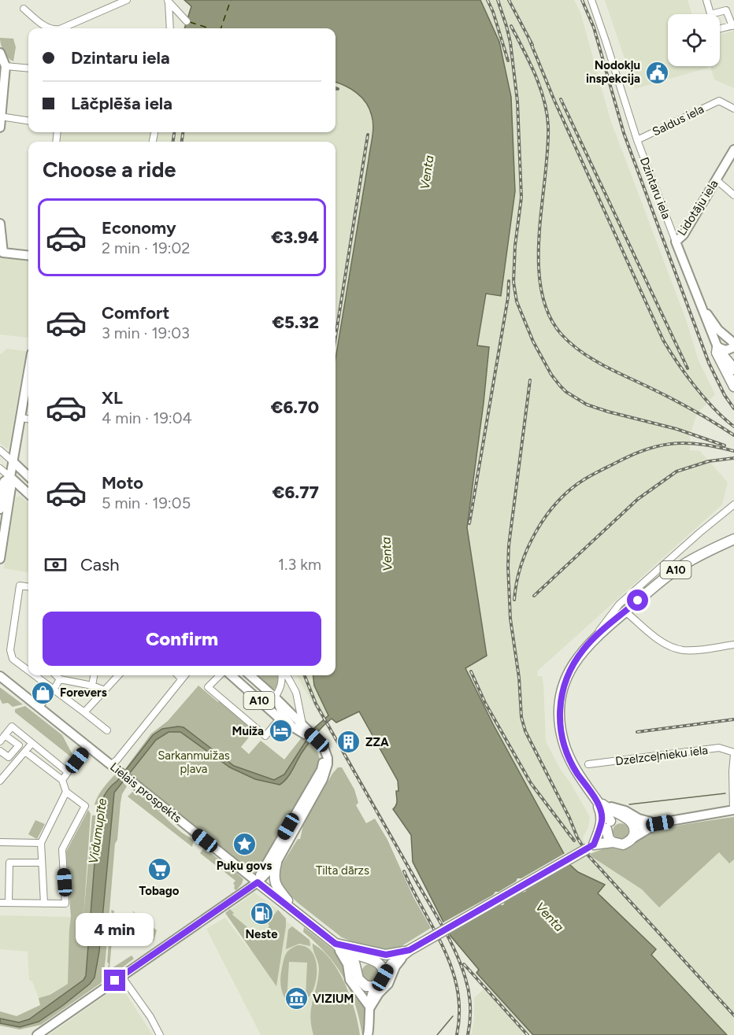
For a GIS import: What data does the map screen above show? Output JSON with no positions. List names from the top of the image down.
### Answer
{
  "streets": {
    "highway": ["Dzintaru iela", "A10", "Lielais prospekts"],
    "main road": ["Lidotāju iela"],
    "street": ["Saldus iela", "Dzelzceļnieku iela"]
  },
  "crossings": [
    ["Saldus iela", "Dzintaru iela"],
    ["Dzintaru iela", "Lidotāju iela"],
    ["A10", "Lielais prospekts"]
  ],
  "water": ["Venta", "Vidumupīte"],
  "parks": ["Sarkanmuižas pļava", "Tilta dārzs"],
  "places": {
    "public building": ["Nodokļu inspekcija"],
    "shop": ["Forevers"],
    "hotel": ["Muiža"],
    "building": ["ZZA"],
    "place": ["Puķu govs"],
    "supermarket": ["Tobago"],
    "fuel station": ["Neste"],
    "museum": ["VIZIUM"]
  },
  "page": {
    "banner": ["Dzintaru iela", "Lāčplēša iela"],
    "heading": "Choose a ride",
    "list": [
      {
        "name": "Economy",
        "note": "2 min · 19:02",
        "value": "€3.94"
      },
      {
        "name": "Comfort",
        "note": "3 min · 19:03",
        "value": "€5.32"
      },
      {
        "name": "XL",
        "note": "4 min · 19:04",
        "value": "€6.70"
      },
      {
        "name": "Moto",
        "note": "5 min · 19:05",
        "value": "€6.77"
      }
    ],
    "pay": ["Cash", "1.3 km"],
    "buttons": "Confirm",
    "bubble": "4 min"
  }
}
